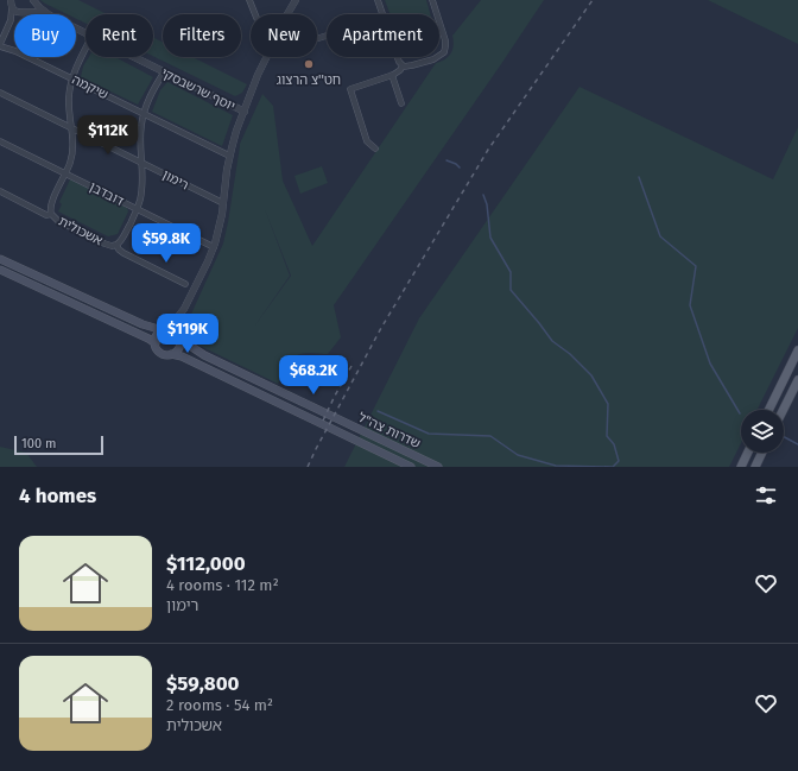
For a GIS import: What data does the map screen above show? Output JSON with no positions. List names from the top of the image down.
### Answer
{
  "streets": {
    "main road": ["שדרות צה\"ל"],
    "street": [
      "שיקמה",
      "יוסף שרשבסקי",
      "רימון",
      "דובדבן",
      "אשכולית"
    ]
  },
  "places": ["חט''צ הרצוג"],
  "scale_bar": "100 m",
  "page": {
    "chip": [
      "Buy",
      "Rent",
      "Filters",
      "New",
      "Apartment"
    ],
    "price": [
      "$112K",
      "$59.8K",
      "$119K",
      "$68.2K"
    ],
    "scale": "100 m",
    "heading": "4 homes",
    "list": [
      {
        "name": "$112,000",
        "note": "4 rooms · 112 m² · רימון"
      },
      {
        "name": "$59,800",
        "note": "2 rooms · 54 m² · אשכולית"
      }
    ]
  }
}
